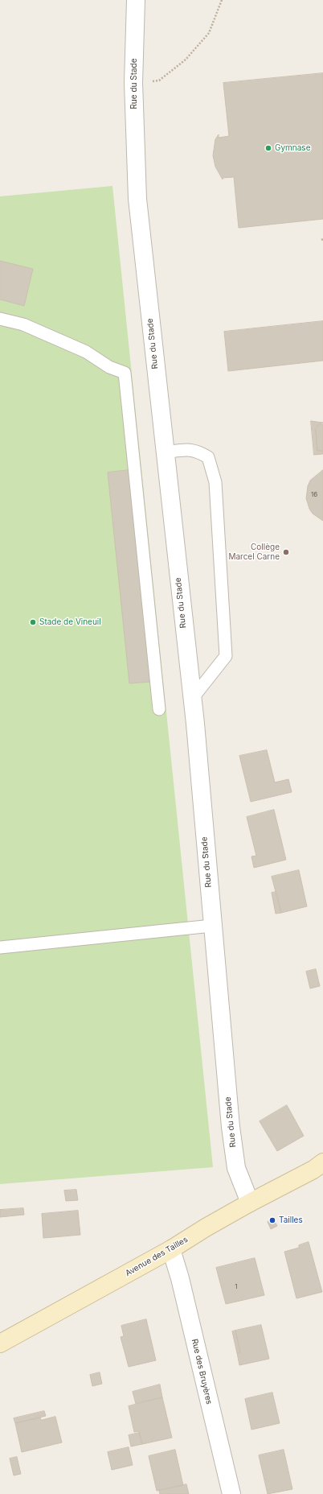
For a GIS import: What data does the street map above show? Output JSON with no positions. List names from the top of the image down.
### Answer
{
  "streets": {
    "street": ["Rue du Stade", "Avenue des Tailles", "Rue des Bruyères"]
  },
  "crossings": [
    ["Rue du Stade", "Avenue des Tailles"],
    ["Avenue des Tailles", "Rue des Bruyères"]
  ],
  "places": [
    "Gymnase",
    "Collège Marcel Carne",
    "Stade de Vineuil",
    "Tailles"
  ],
  "house_numbers": ["16", "1"]
}
